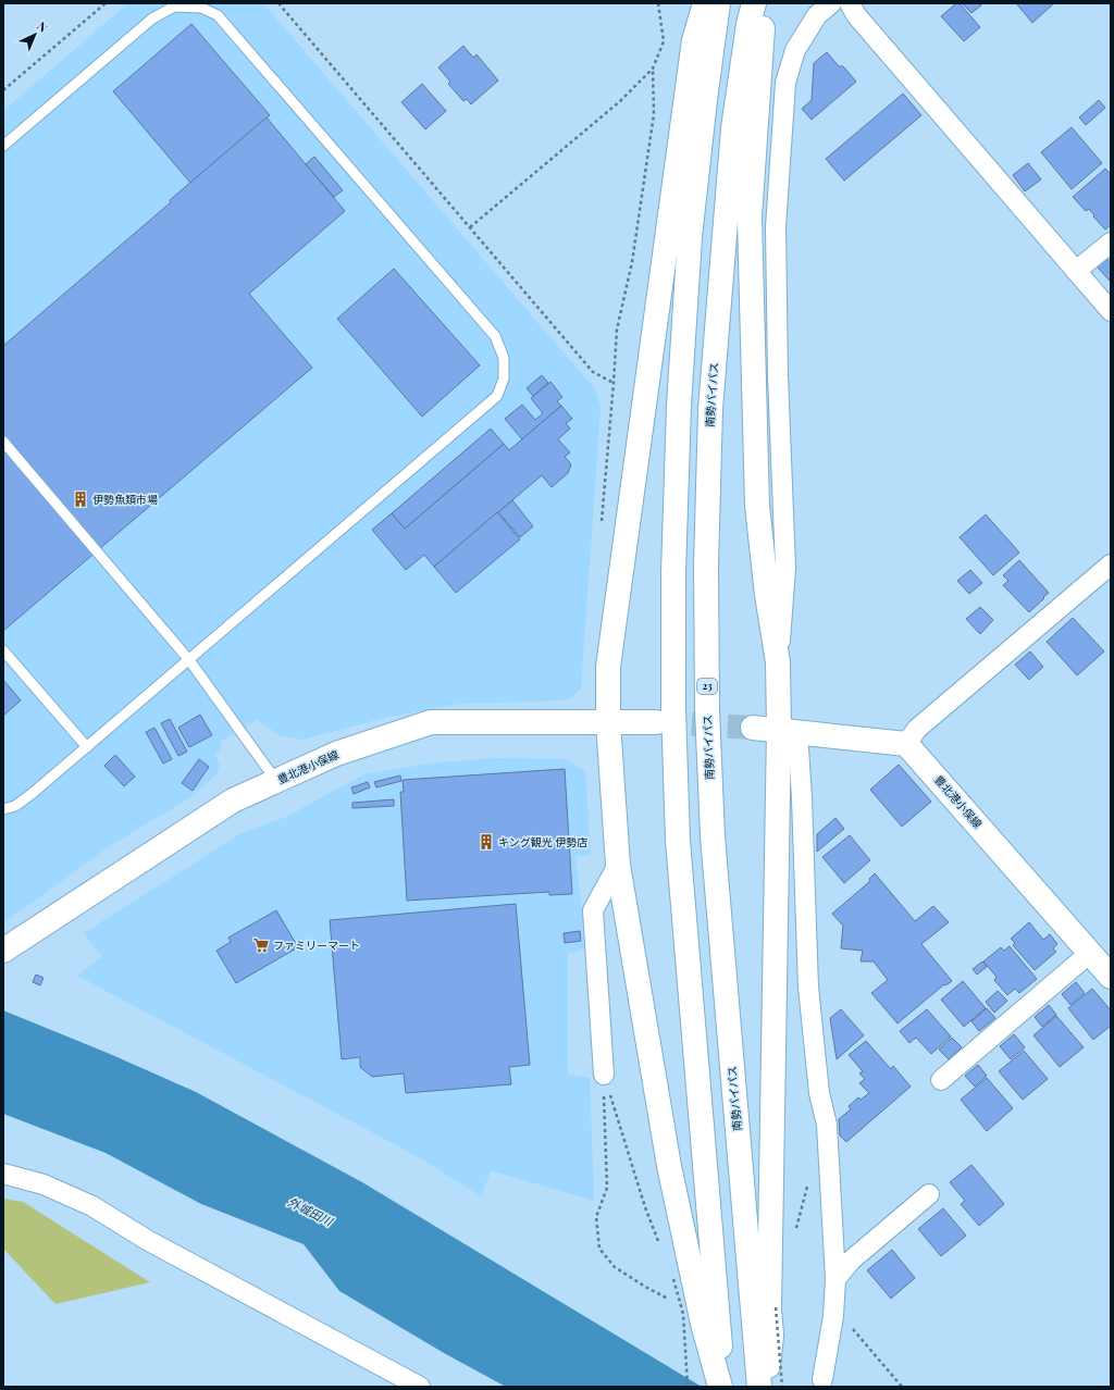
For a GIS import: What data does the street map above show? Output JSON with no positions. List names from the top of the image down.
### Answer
{
  "streets": {
    "main road": ["南勢バイパス", "23", "豊北港小俣線"]
  },
  "water": ["外城田川"],
  "places": {
    "building": ["伊勢魚類市場", "キング観光 伊勢店"],
    "supermarket": ["ファミリーマート"]
  },
  "north": "top right"
}
